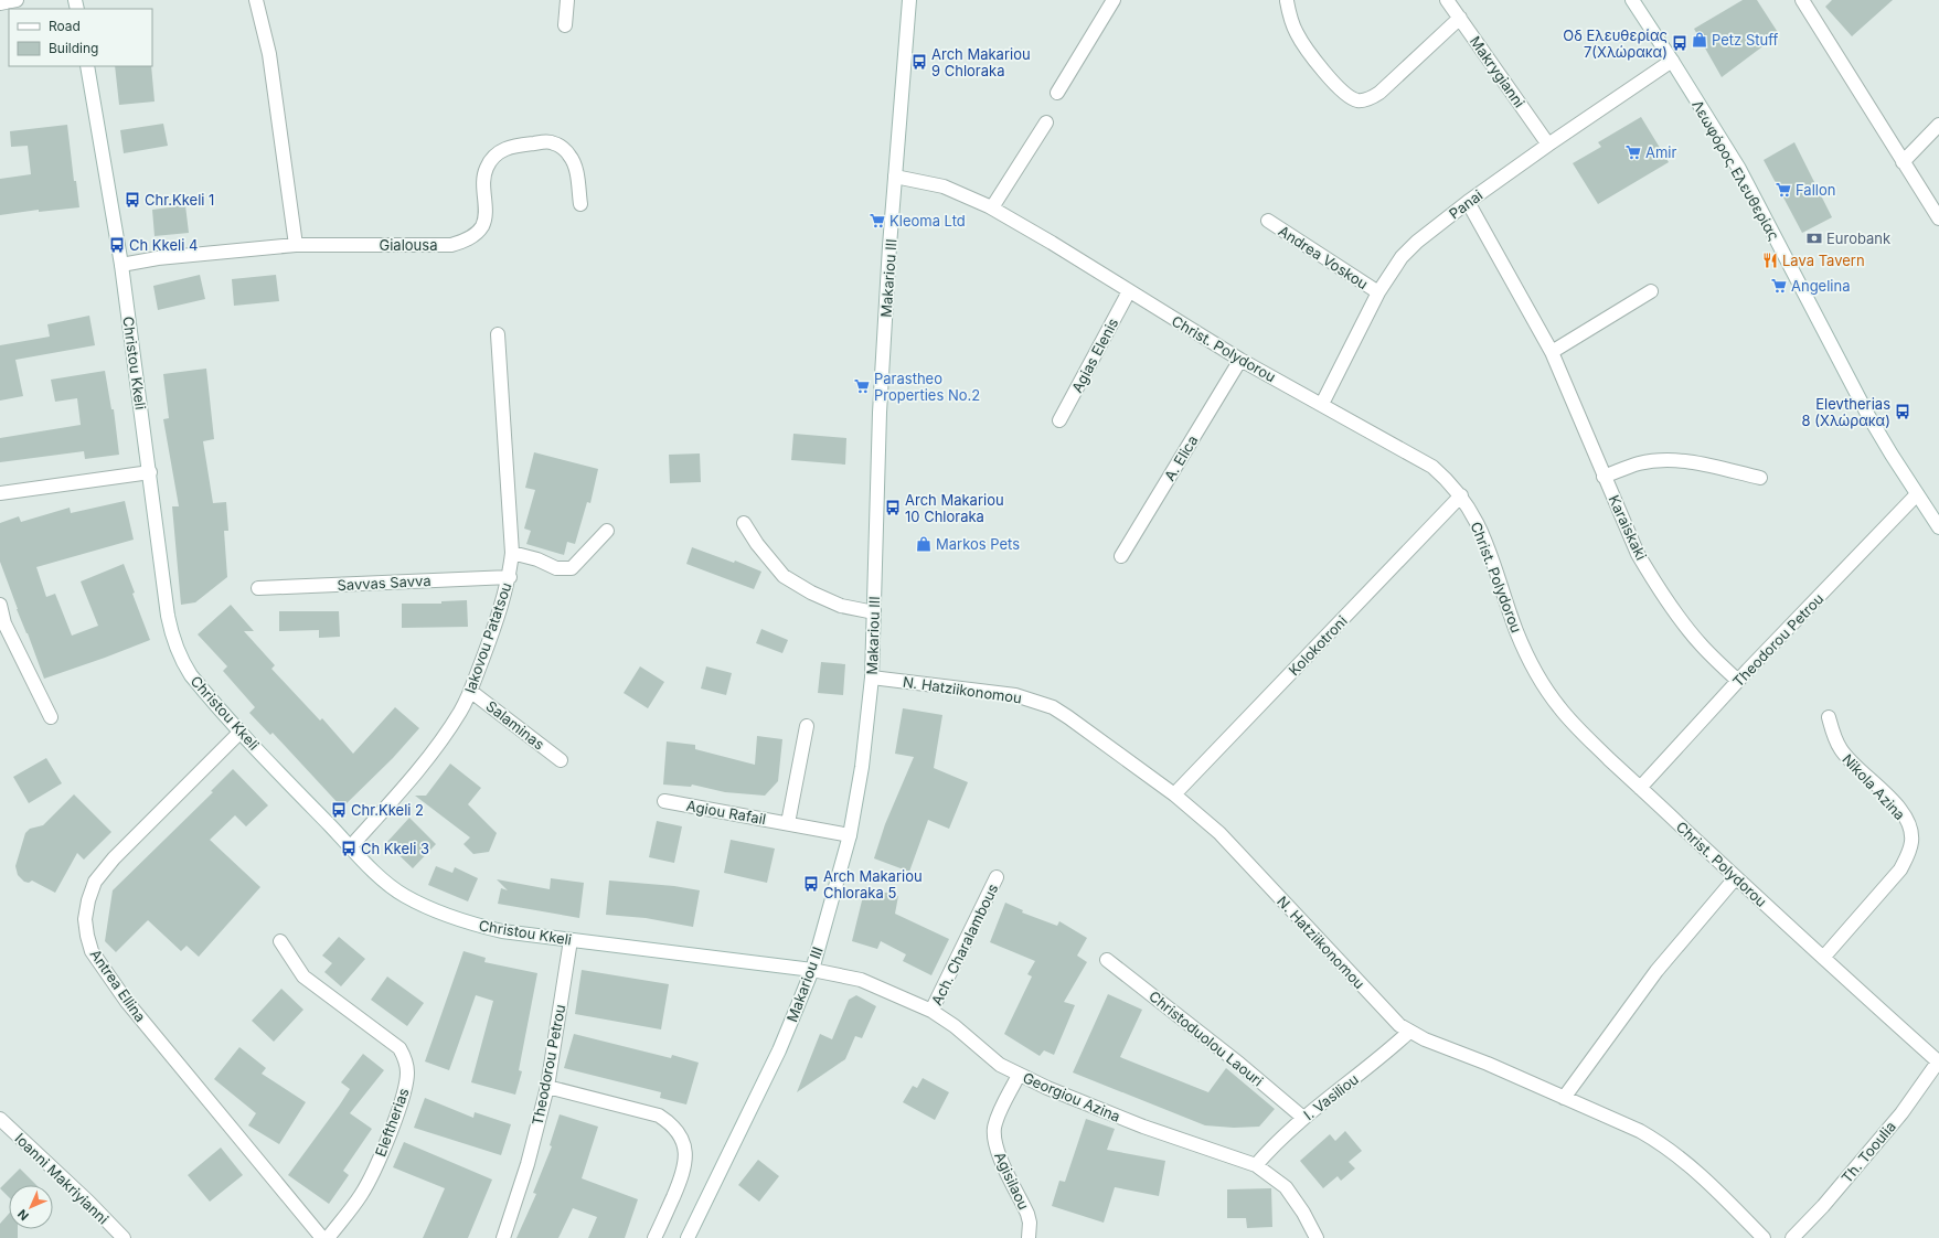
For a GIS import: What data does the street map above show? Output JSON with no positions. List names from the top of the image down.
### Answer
{
  "streets": {
    "street": [
      "Makrygianni",
      "Λεωφόρος Ελευθερίας",
      "Panai",
      "Gialousa",
      "Andrea Voskou",
      "Makariou III",
      "Christ. Polydorou",
      "Agias Elenis",
      "Christou Kkeli",
      "A. Elica",
      "Karaiskaki",
      "Savvas Savva",
      "Iakovou Patatsou",
      "Theodorou Petrou",
      "Kolokotroni",
      "N. Hatziikonomou",
      "Salaminas",
      "Nikola Azina",
      "Agiou Rafail",
      "Ach. Charalambous",
      "Antrea Ellina",
      "Christoduolou Laouri",
      "Georgiou Azina",
      "I. Vasiliou",
      "Eleftherias",
      "Th. Tooulia",
      "Ioanni Makriyianni",
      "Agisilaou"
    ]
  },
  "crossings": [
    ["Makrygianni", "Panai"],
    ["Λεωφόρος Ελευθερίας", "Panai"],
    ["Λεωφόρος Ελευθερίας", "Theodorou Petrou"],
    ["Panai", "Andrea Voskou"],
    ["Panai", "Christ. Polydorou"],
    ["Panai", "Karaiskaki"],
    ["Gialousa", "Christou Kkeli"],
    ["Makariou III", "Christ. Polydorou"],
    ["Makariou III", "Christou Kkeli"],
    ["Makariou III", "N. Hatziikonomou"],
    ["Makariou III", "Agiou Rafail"],
    ["Makariou III", "Georgiou Azina"],
    ["Christ. Polydorou", "Agias Elenis"],
    ["Christ. Polydorou", "A. Elica"],
    ["Christ. Polydorou", "Theodorou Petrou"],
    ["Christ. Polydorou", "Kolokotroni"],
    ["Christ. Polydorou", "Nikola Azina"],
    ["Christ. Polydorou", "Th. Tooulia"],
    ["Christou Kkeli", "Iakovou Patatsou"],
    ["Christou Kkeli", "Theodorou Petrou"],
    ["Christou Kkeli", "Antrea Ellina"],
    ["Christou Kkeli", "Georgiou Azina"],
    ["Karaiskaki", "Theodorou Petrou"],
    ["Savvas Savva", "Iakovou Patatsou"],
    ["Iakovou Patatsou", "Salaminas"],
    ["Kolokotroni", "N. Hatziikonomou"],
    ["N. Hatziikonomou", "I. Vasiliou"],
    ["Ach. Charalambous", "Georgiou Azina"],
    ["Christoduolou Laouri", "I. Vasiliou"],
    ["Georgiou Azina", "I. Vasiliou"],
    ["Georgiou Azina", "Agisilaou"]
  ],
  "places": {
    "shop": ["Petz Stuff", "Markos Pets"],
    "bus stop": [
      "Οδ Ελευθερίας 7(Χλώρακα)",
      "Arch Makariou 9 Chloraka",
      "Chr.Kkeli 1",
      "Ch Kkeli 4",
      "Elevtherias 8 (Χλώρακα)",
      "Arch Makariou 10 Chloraka",
      "Chr.Kkeli 2",
      "Ch Kkeli 3",
      "Arch Makariou Chloraka 5"
    ],
    "supermarket": [
      "Amir",
      "Fallon",
      "Kleoma Ltd",
      "Angelina",
      "Parastheo Properties No.2"
    ],
    "bank": ["Eurobank"],
    "restaurant": ["Lava Tavern"]
  },
  "legend": ["Road", "Building"],
  "north": "bottom left"
}
